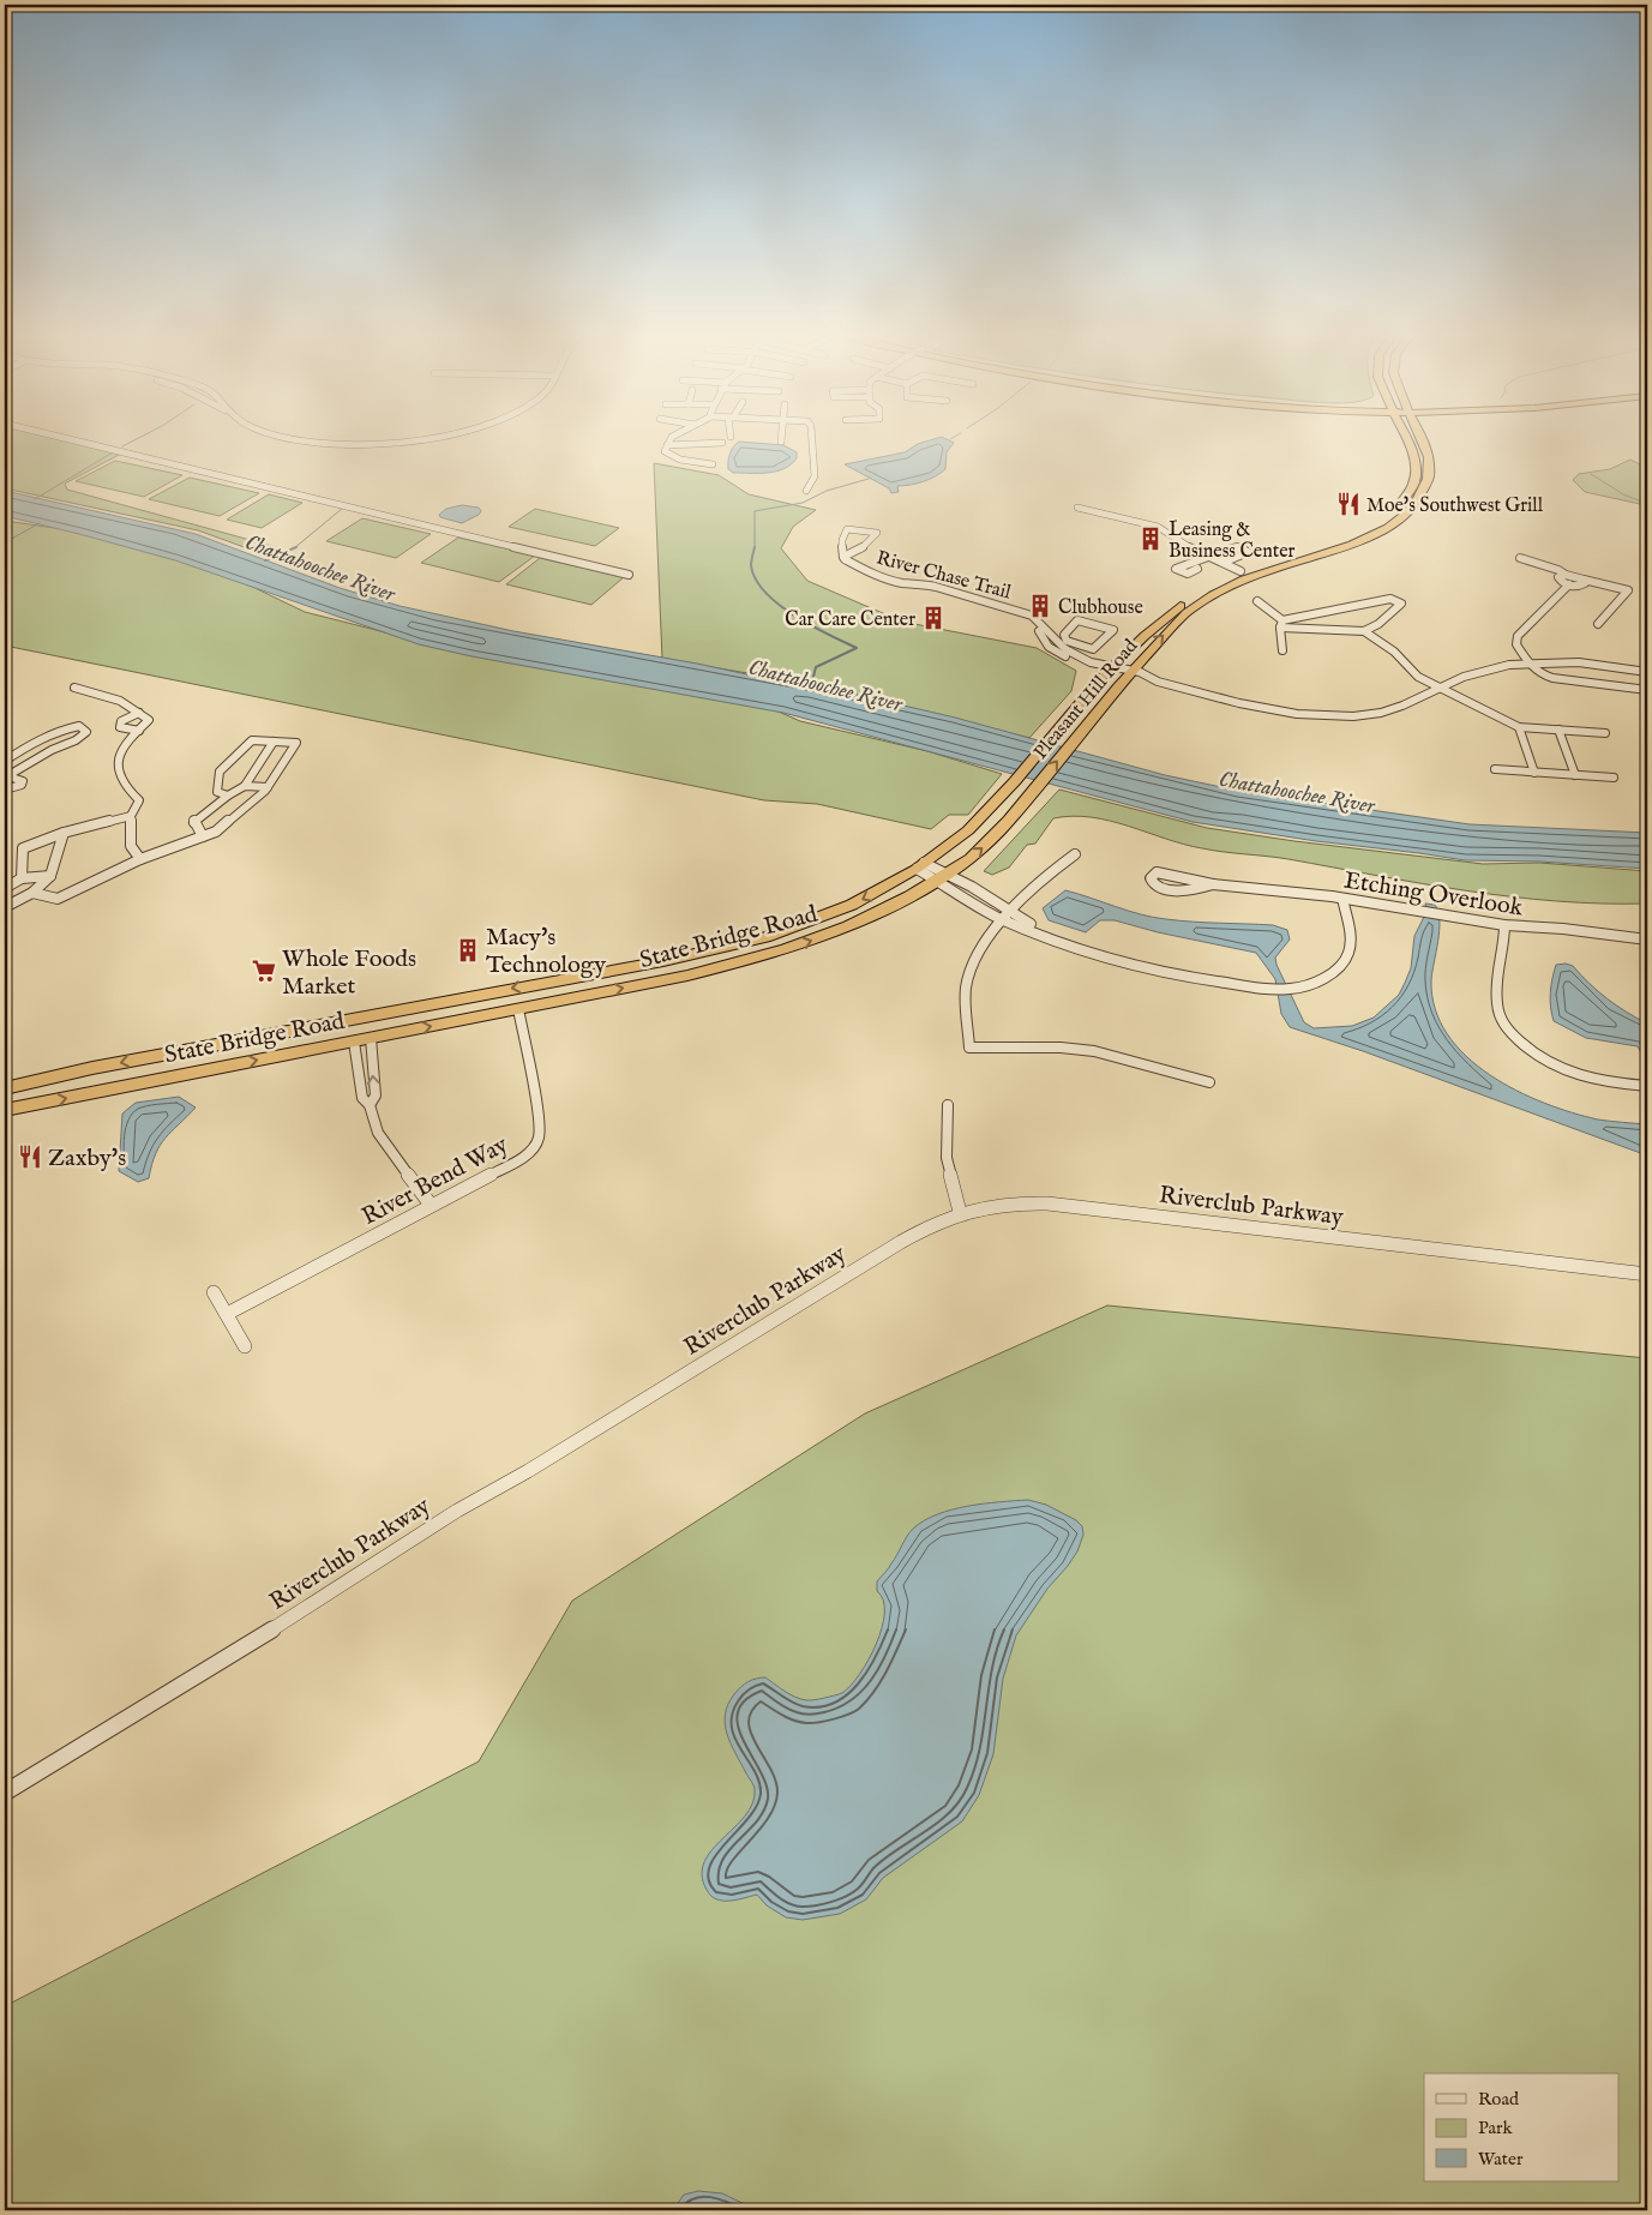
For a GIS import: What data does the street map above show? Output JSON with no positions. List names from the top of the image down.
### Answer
{
  "streets": {
    "highway": ["Pleasant Hill Road", "State Bridge Road"],
    "street": [
      "River Chase Trail",
      "Etching Overlook",
      "River Bend Way",
      "Riverclub Parkway"
    ]
  },
  "crossings": [
    ["River Chase Trail", "Pleasant Hill Road"],
    ["Pleasant Hill Road", "State Bridge Road"],
    ["State Bridge Road", "River Bend Way"]
  ],
  "water": ["Chattahoochee River"],
  "places": {
    "restaurant": ["Moe's Southwest Grill", "Zaxby's"],
    "building": [
      "Leasing & Business Center",
      "Clubhouse",
      "Car Care Center",
      "Macy's Technology"
    ],
    "supermarket": ["Whole Foods Market"]
  },
  "legend": ["Road", "Park", "Water"]
}
